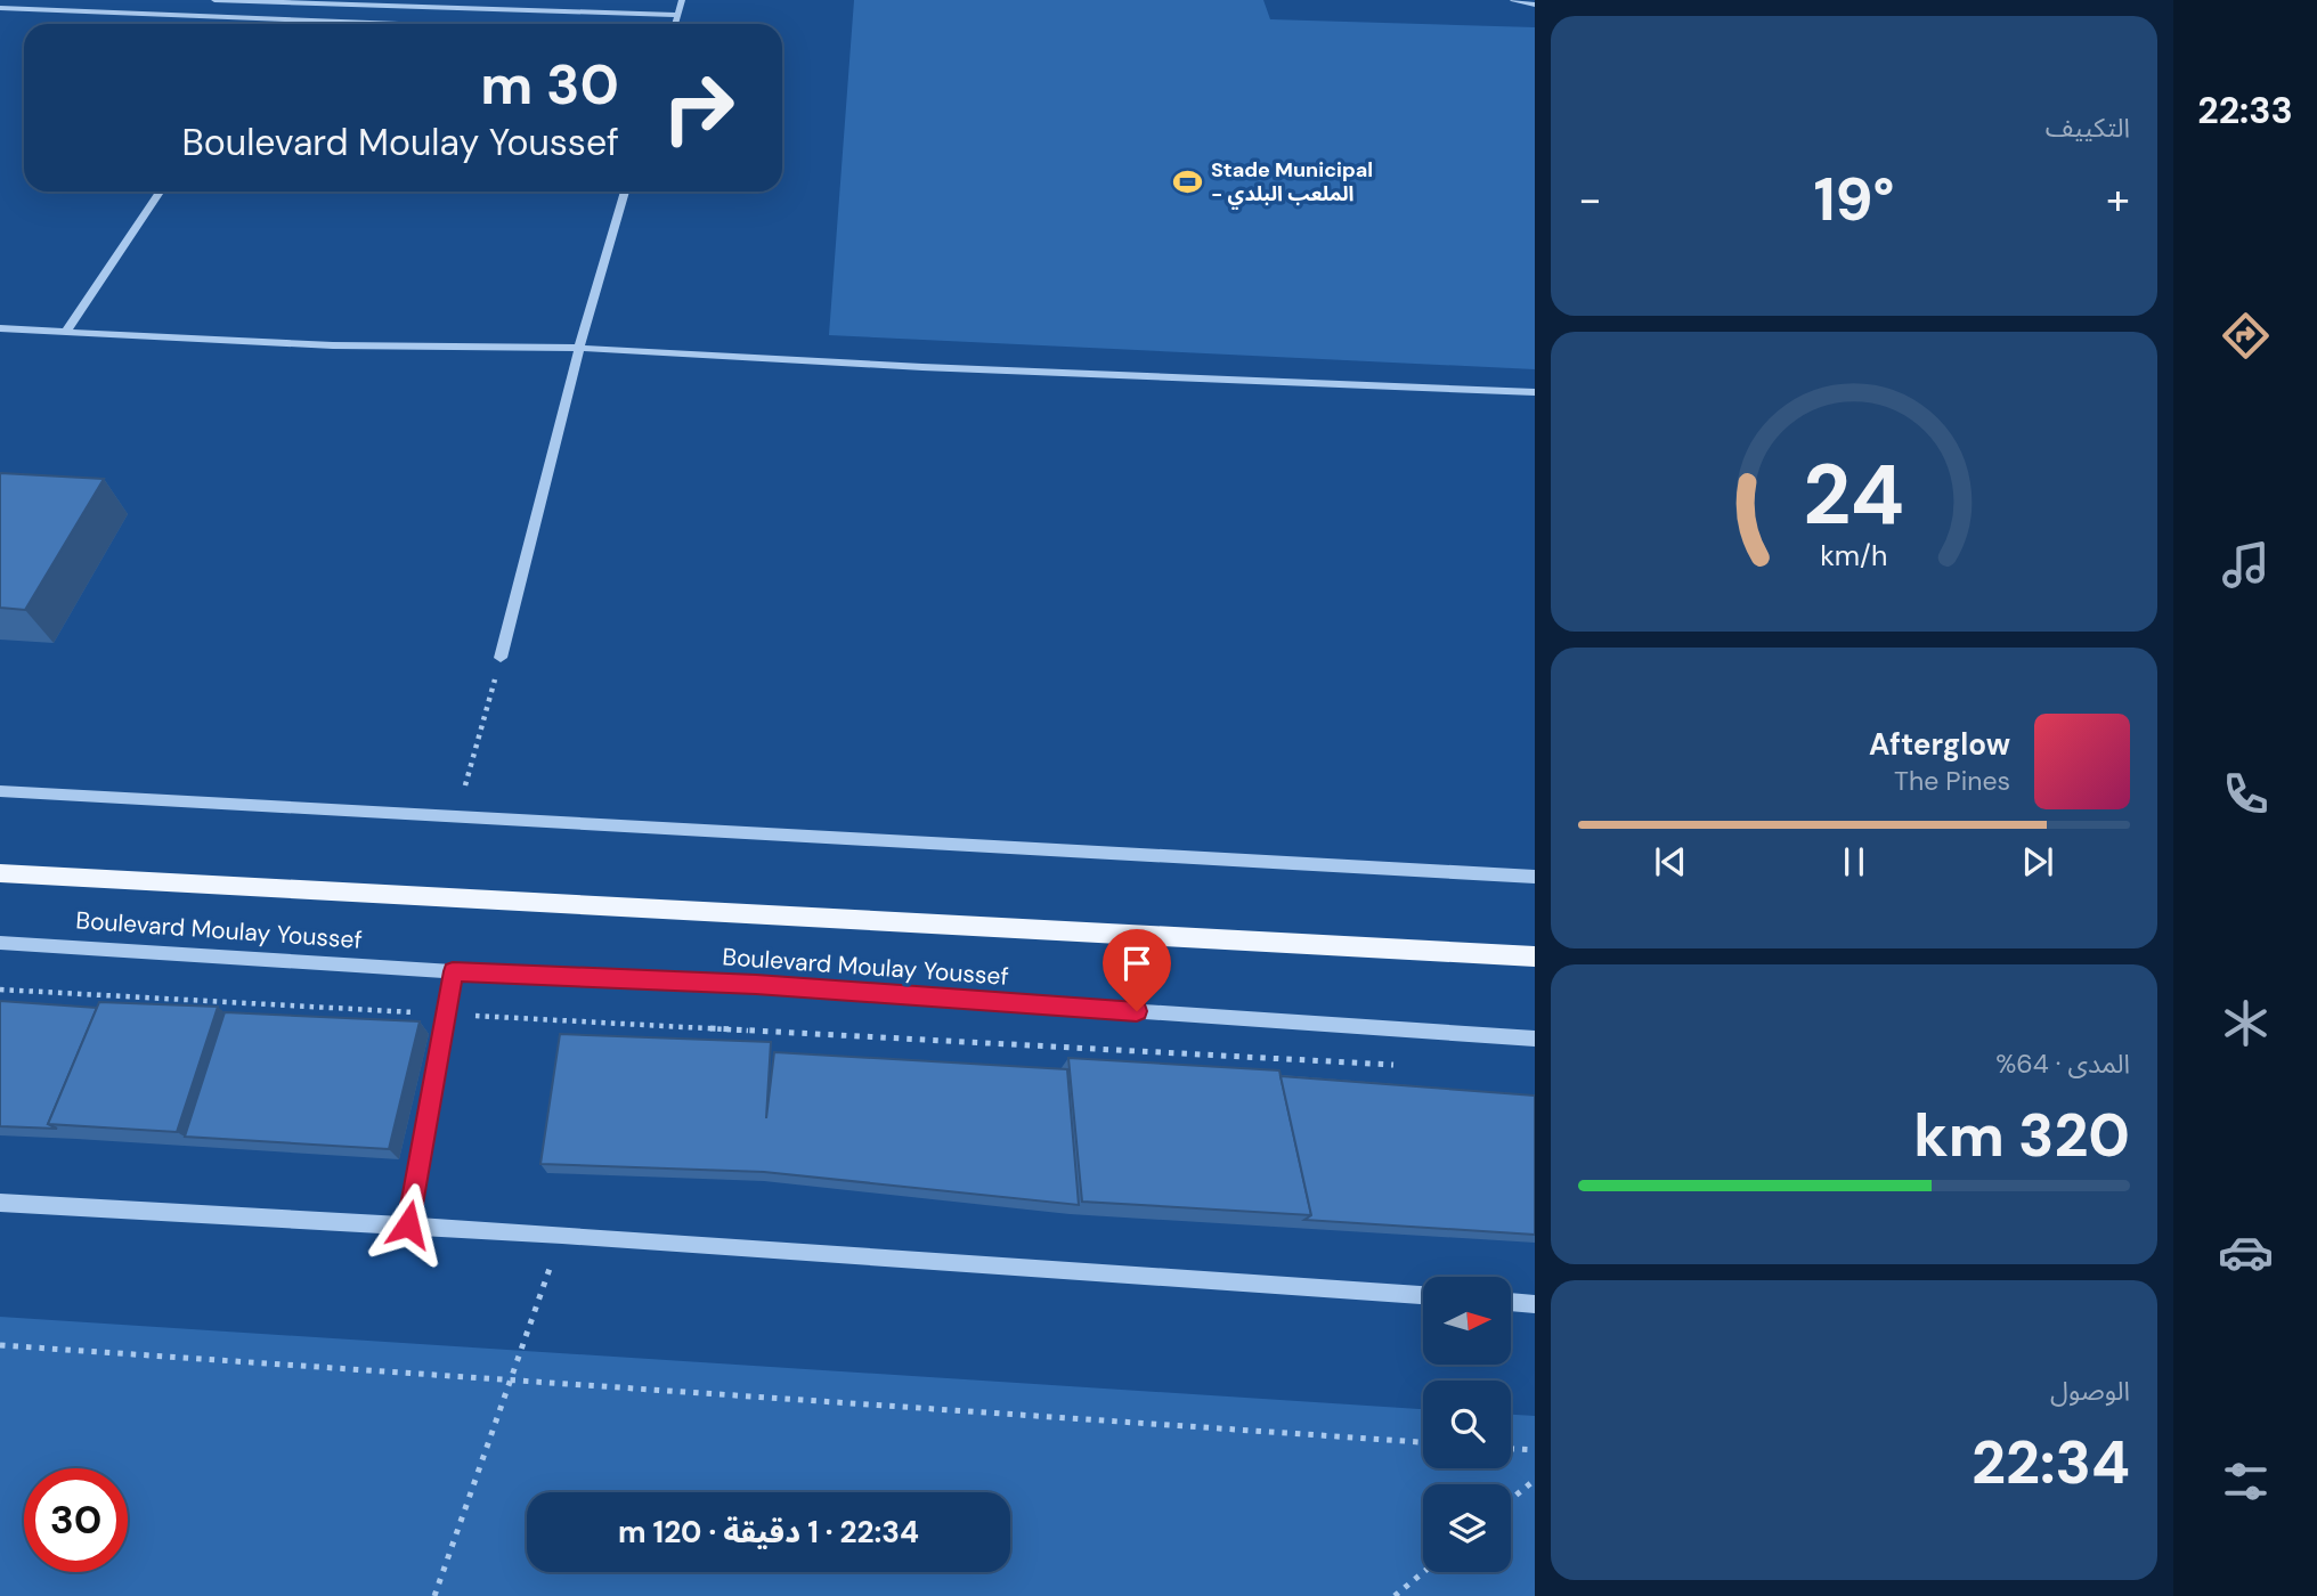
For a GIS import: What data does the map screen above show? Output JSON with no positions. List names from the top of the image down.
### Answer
{
  "streets": {
    "main road": ["Boulevard Moulay Youssef"]
  },
  "places": {
    "sports": ["Stade Municipal - الملعب البلدي"]
  },
  "north": "right",
  "page": {
    "tabs": "22:33",
    "tile": [
      "التكييف",
      ["المدى · 64%", "320 km"],
      ["الوصول", "22:34"]
    ],
    "turn": ["30 m", "Boulevard Moulay Youssef"],
    "heat": ["−", "19°", "+"],
    "song": ["Afterglow", "The Pines"],
    "limit": "30",
    "trip": "22:34 · 1 دقيقة · 120 m",
    "gauge": ["24", "km/h"]
  }
}
